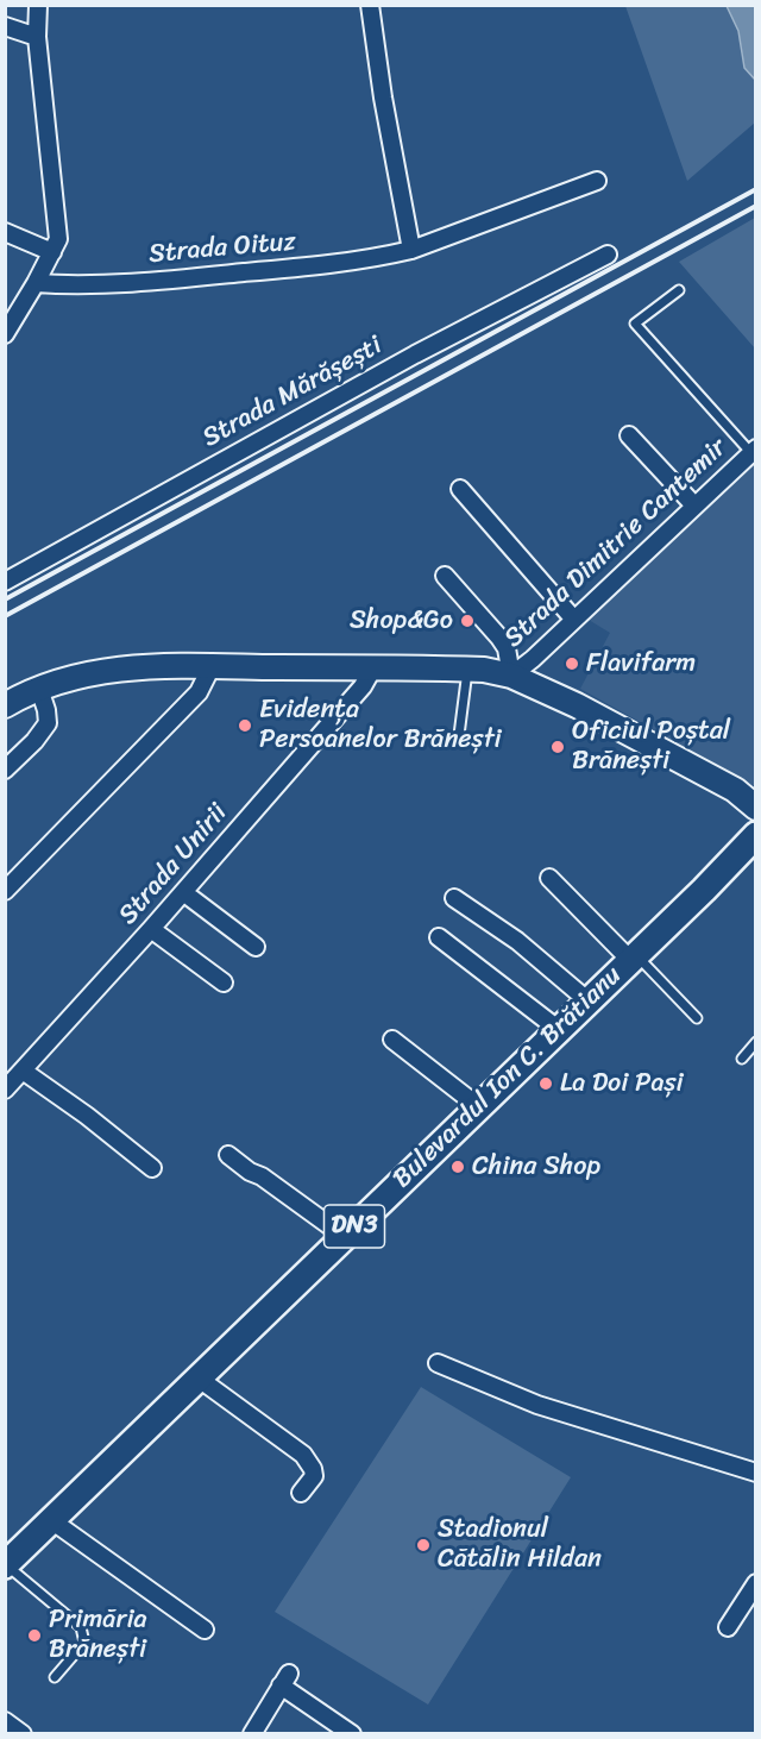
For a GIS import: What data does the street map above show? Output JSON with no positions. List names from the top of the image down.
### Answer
{
  "streets": {
    "main road": ["Bulevardul Ion C. Brătianu", "DN3"],
    "street": [
      "Strada Oituz",
      "Strada Mărășești",
      "Strada Dimitrie Cantemir",
      "Strada Unirii"
    ]
  },
  "places": [
    "Shop&Go",
    "Flavifarm",
    "Evidența Persoanelor Brănești",
    "Oficiul Poștal Brănești",
    "La Doi Pași",
    "China Shop",
    "Stadionul Cătălin Hildan",
    "Primăria Brănești"
  ]
}
